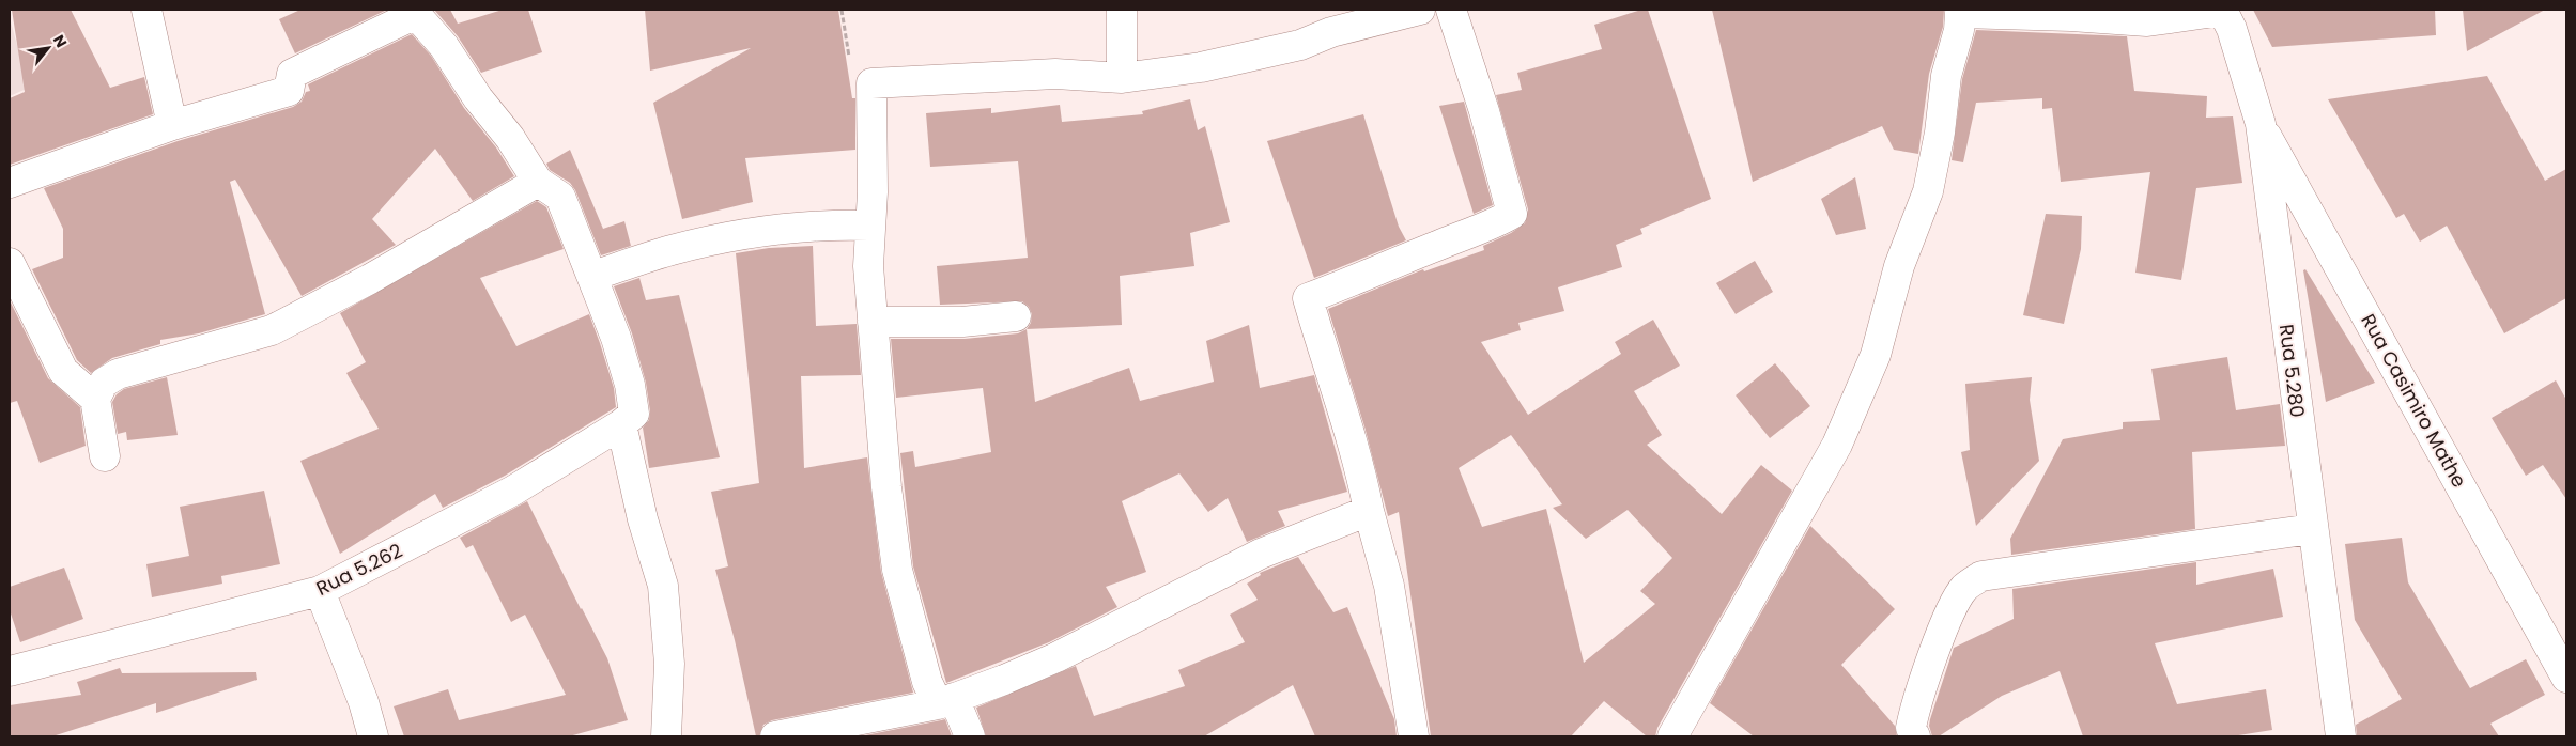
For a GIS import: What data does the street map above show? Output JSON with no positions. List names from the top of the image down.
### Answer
{
  "streets": {
    "street": ["Rua 5.280", "Rua Casimiro Mathe", "Rua 5.262"]
  },
  "crossings": [
    ["Rua 5.280", "Rua Casimiro Mathe"]
  ],
  "north": "top right"
}
